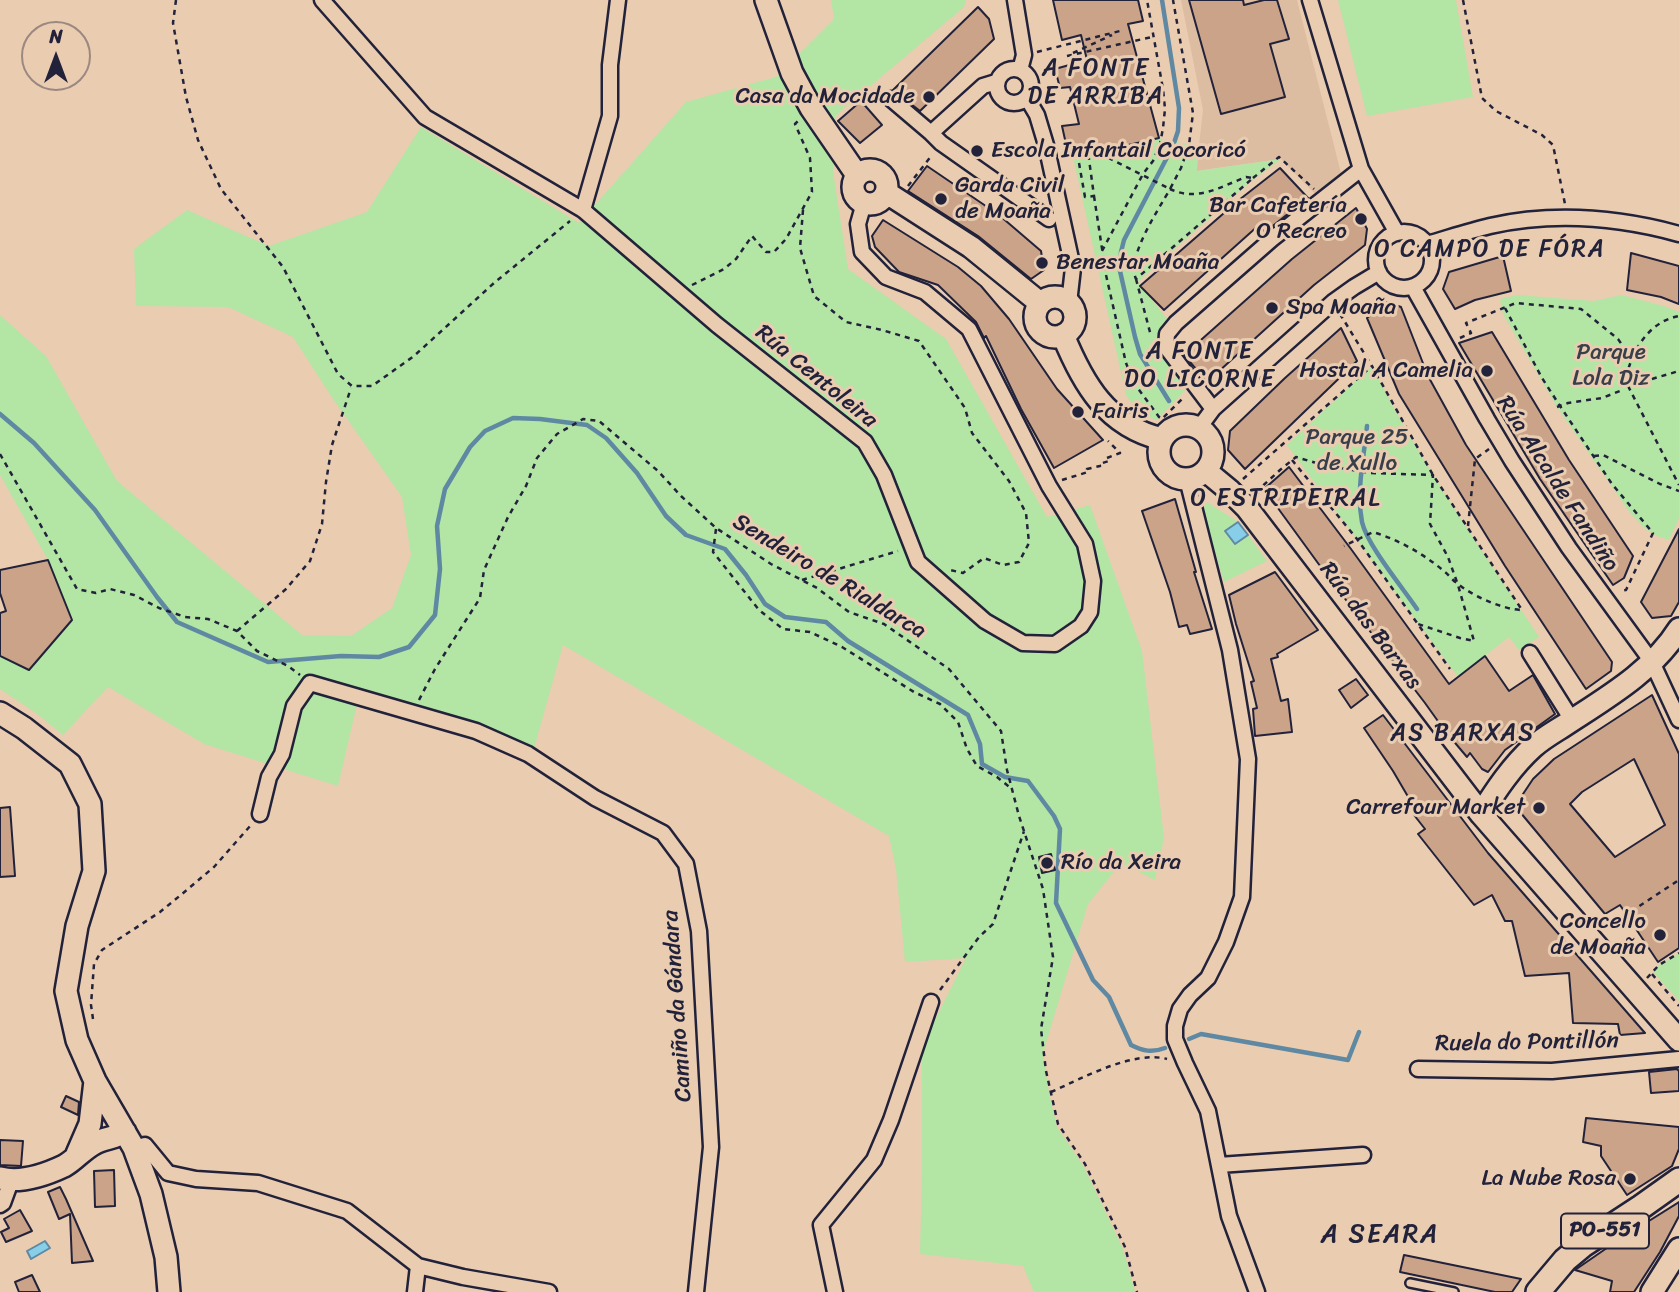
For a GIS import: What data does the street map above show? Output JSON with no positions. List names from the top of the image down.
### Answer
{
  "streets": {
    "main road": ["PO-551"],
    "street": [
      "Rúa Centoleira",
      "Rúa Alcalde Fandiño",
      "Rúa das Barxas",
      "Camiño da Gándara",
      "Ruela do Pontillón"
    ],
    "path": ["Sendeiro de Rialdarca"]
  },
  "crossings": [
    ["Sendeiro de Rialdarca", "Camiño da Gándara"]
  ],
  "districts": [
    "A FONTE DE ARRIBA",
    "O CAMPO DE FÓRA",
    "A FONTE DO LICORNE",
    "O ESTRIPEIRAL",
    "AS BARXAS",
    "A SEARA"
  ],
  "parks": ["Parque Lola Diz", "Parque 25 de Xullo"],
  "places": [
    "Casa da Mocidade",
    "Escola Infantail Cocoricó",
    "Garda Civil de Moaña",
    "Bar Cafetería O Recreo",
    "Benestar Moaña",
    "Spa Moaña",
    "Hostal A Camelia",
    "Fairis",
    "Carrefour Market",
    "Río da Xeira",
    "Concello de Moaña",
    "La Nube Rosa"
  ],
  "north": "top"
}
